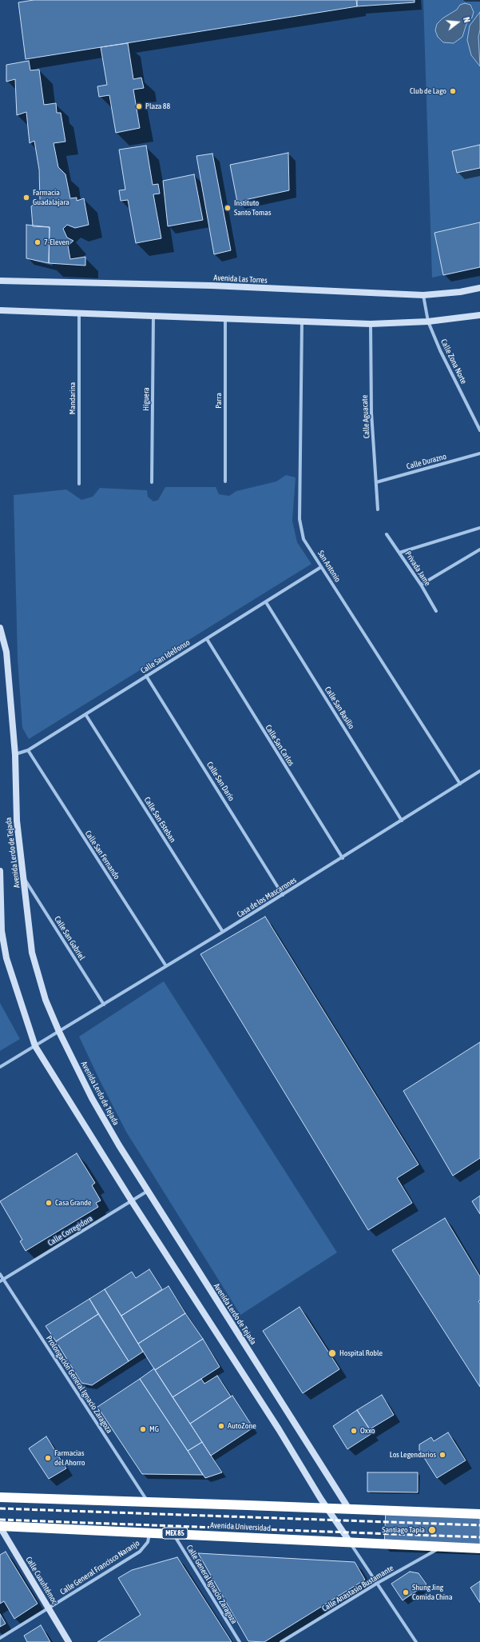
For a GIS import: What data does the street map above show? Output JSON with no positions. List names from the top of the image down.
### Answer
{
  "streets": {
    "highway": ["Avenida Universidad", "MEX 85"],
    "street": [
      "Avenida Las Torres",
      "Calle Zona Norte",
      "Mandarina",
      "Higuera",
      "Parra",
      "Calle Aguacate",
      "Calle Durazno",
      "San Antonio",
      "Privada Jame",
      "Calle San Idelfonso",
      "Calle San Basilio",
      "Calle San Carlos",
      "Calle San Darío",
      "Calle San Esteban",
      "Avenida Lerdo de Tejada",
      "Calle San Fernando",
      "Casa de los Mascarones",
      "Calle San Gabriel",
      "Calle Corregidora",
      "Prolongación General Ignacio Zaragoza",
      "Calle General Francisco Naranjo",
      "Calle Cuauhtémoc",
      "Calle General Ignacio Zaragoza",
      "Calle Anastasio Bustamante"
    ]
  },
  "crossings": [
    ["Avenida Las Torres", "Calle Zona Norte"],
    ["Calle Aguacate", "Calle Durazno"],
    ["San Antonio", "Calle San Idelfonso"],
    ["San Antonio", "Casa de los Mascarones"],
    ["Calle San Idelfonso", "Calle San Basilio"],
    ["Calle San Idelfonso", "Calle San Carlos"],
    ["Calle San Idelfonso", "Calle San Darío"],
    ["Calle San Idelfonso", "Calle San Esteban"],
    ["Calle San Idelfonso", "Avenida Lerdo de Tejada"],
    ["Calle San Idelfonso", "Calle San Fernando"],
    ["Calle San Basilio", "Casa de los Mascarones"],
    ["Calle San Carlos", "Casa de los Mascarones"],
    ["Calle San Darío", "Casa de los Mascarones"],
    ["Calle San Esteban", "Casa de los Mascarones"],
    ["Avenida Lerdo de Tejada", "Casa de los Mascarones"],
    ["Avenida Lerdo de Tejada", "Calle San Gabriel"],
    ["Avenida Lerdo de Tejada", "Calle Corregidora"],
    ["Avenida Lerdo de Tejada", "Avenida Universidad"],
    ["Calle San Fernando", "Casa de los Mascarones"],
    ["Casa de los Mascarones", "Calle San Gabriel"],
    ["Calle Corregidora", "Prolongación General Ignacio Zaragoza"],
    ["Avenida Universidad", "Calle General Francisco Naranjo"],
    ["Avenida Universidad", "Calle Cuauhtémoc"],
    ["Avenida Universidad", "Calle General Ignacio Zaragoza"],
    ["Avenida Universidad", "Calle Anastasio Bustamante"],
    ["Calle General Francisco Naranjo", "Calle Cuauhtémoc"]
  ],
  "places": [
    "Club de Lago",
    "Plaza 88",
    "Farmacia Guadalajara",
    "Instituto Santo Tomas",
    "7-Eleven",
    "Casa Grande",
    "Hospital Roble",
    "AutoZone",
    "MG",
    "Oxxo",
    "Los Legendarios",
    "Farmacias del Ahorro",
    "Santiago Tapia",
    "Shung Jing Comida China"
  ],
  "north": "right"
}
